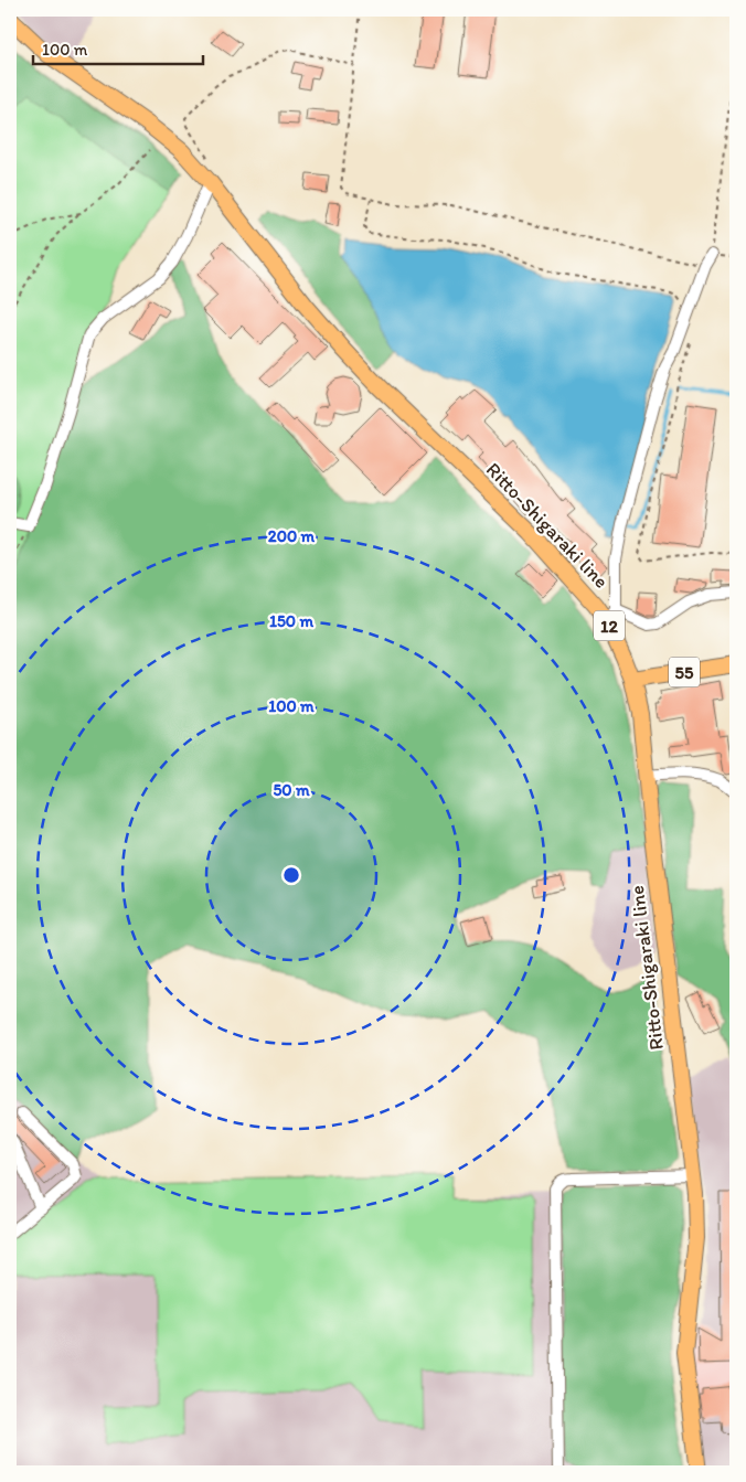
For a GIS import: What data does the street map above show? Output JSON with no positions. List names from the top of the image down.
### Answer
{
  "streets": {
    "main road": ["Ritto-Shigaraki line", "12", "55"]
  },
  "crossings": [
    ["Ritto-Shigaraki line", "55"]
  ],
  "scale_bar": "100 m",
  "rings": [
    "200 m",
    "150 m",
    "100 m",
    "50 m"
  ]
}
